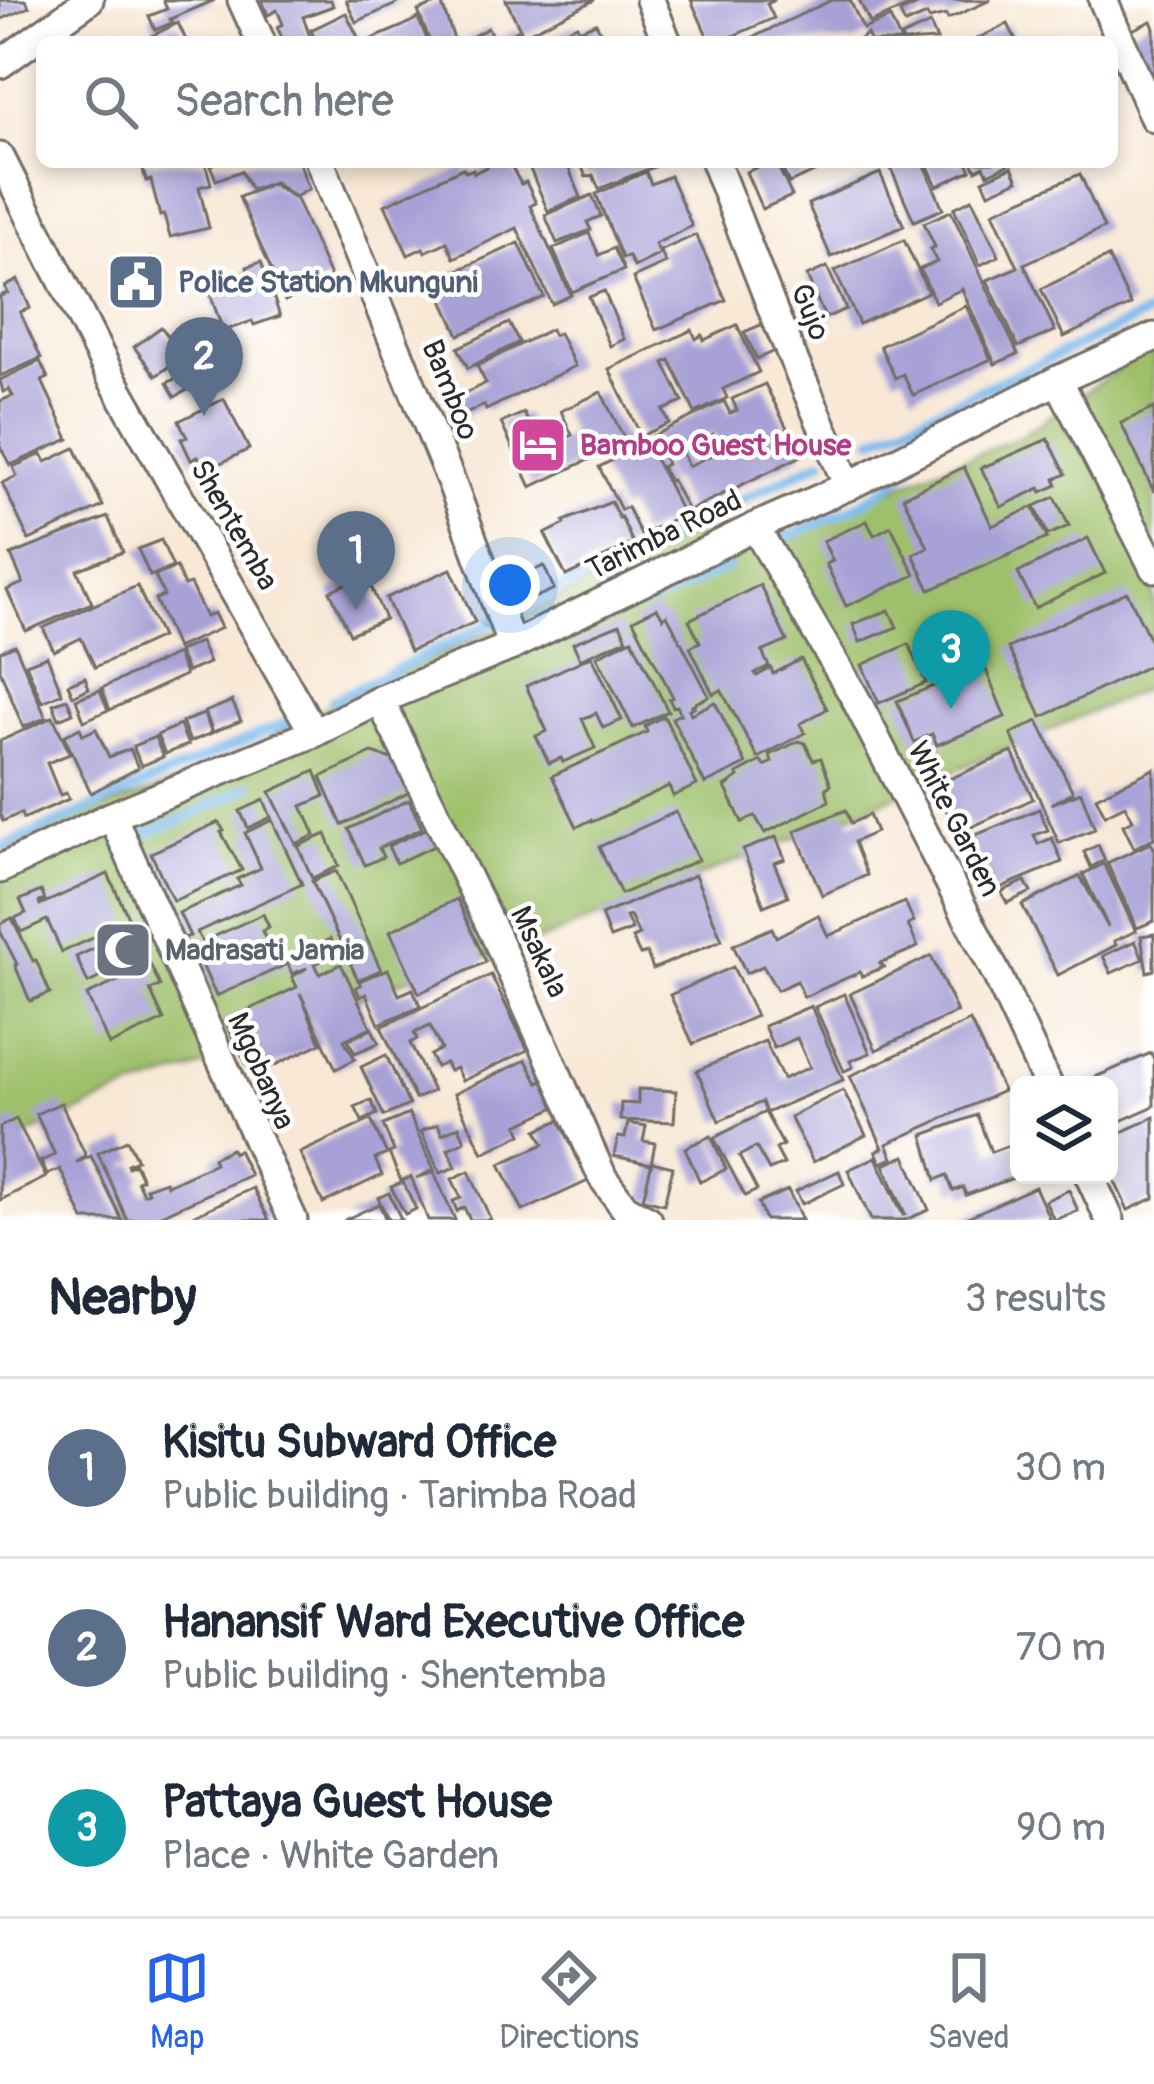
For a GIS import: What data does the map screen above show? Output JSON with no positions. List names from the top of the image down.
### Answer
{
  "streets": {
    "street": [
      "Gujo",
      "Bamboo",
      "Shentemba",
      "Tarimba Road",
      "White Garden",
      "Msakala",
      "Mgobanya"
    ]
  },
  "crossings": [
    ["Gujo", "Tarimba Road"],
    ["Bamboo", "Tarimba Road"],
    ["Shentemba", "Tarimba Road"],
    ["Tarimba Road", "White Garden"],
    ["Tarimba Road", "Msakala"],
    ["Tarimba Road", "Mgobanya"]
  ],
  "places": {
    "public building": ["Police Station Mkunguni"],
    "hotel": ["Bamboo Guest House"],
    "mosque": ["Madrasati Jamia"]
  },
  "page": {
    "search": "Search here",
    "pins": ["2", "1", "3"],
    "heading": ["Nearby", "3 results"],
    "list": [
      {
        "mark": "1",
        "name": "Kisitu Subward Office",
        "note": "Public building · Tarimba Road",
        "value": "30 m"
      },
      {
        "mark": "2",
        "name": "Hanansif Ward Executive Office",
        "note": "Public building · Shentemba",
        "value": "70 m"
      },
      {
        "mark": "3",
        "name": "Pattaya Guest House",
        "note": "Place · White Garden",
        "value": "90 m"
      }
    ],
    "nav": ["Map", "Directions", "Saved"]
  }
}
